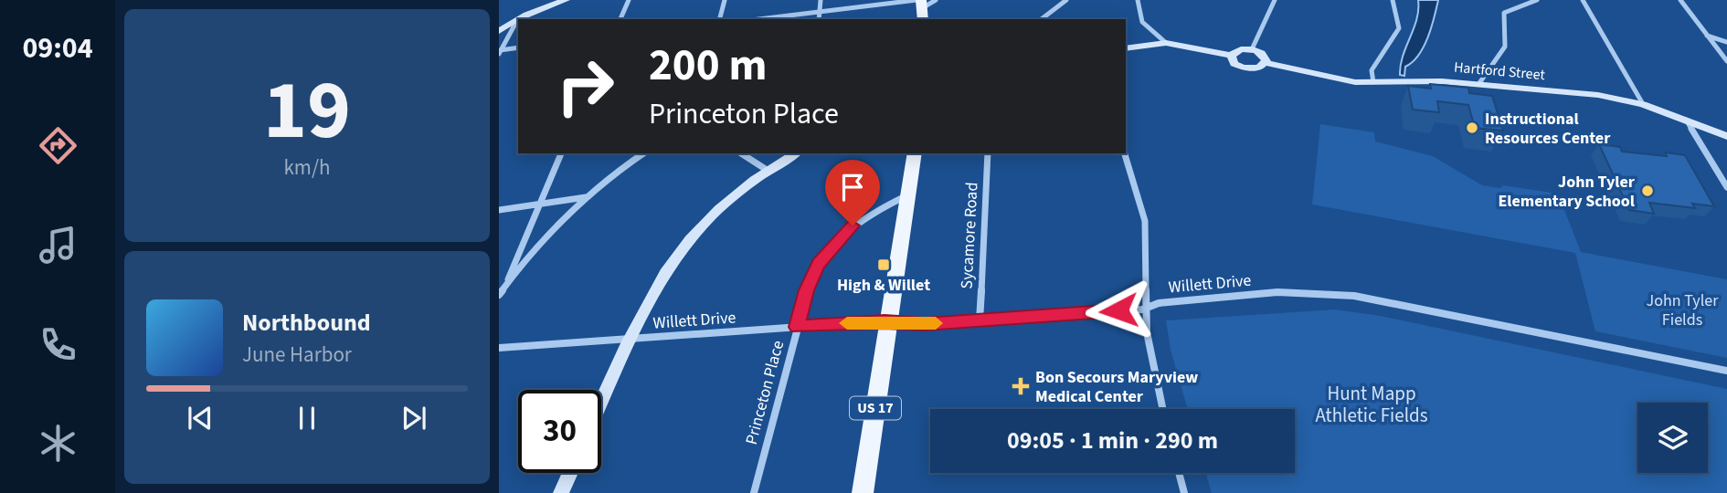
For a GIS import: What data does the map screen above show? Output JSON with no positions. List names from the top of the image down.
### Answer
{
  "streets": {
    "main road": ["US 17"],
    "street": [
      "Hartford Street",
      "Sycamore Road",
      "Willett Drive",
      "Princeton Place"
    ]
  },
  "crossings": [
    ["Sycamore Road", "Willett Drive"],
    ["Willett Drive", "Princeton Place"],
    ["Willett Drive", "US 17"],
    ["Princeton Place", "US 17"]
  ],
  "parks": ["John Tyler Fields", "Hunt Mapp Athletic Fields"],
  "places": {
    "other": ["Instructional Resources Center", "John Tyler Elementary School"],
    "transit": ["High & Willet"],
    "health": ["Bon Secours Maryview Medical Center"]
  },
  "page": {
    "tabs": "09:04",
    "tile": ["19", "km/h"],
    "turn": ["200 m", "Princeton Place"],
    "song": ["Northbound", "June Harbor"],
    "limit": "30",
    "trip": "09:05 · 1 min · 290 m"
  }
}
